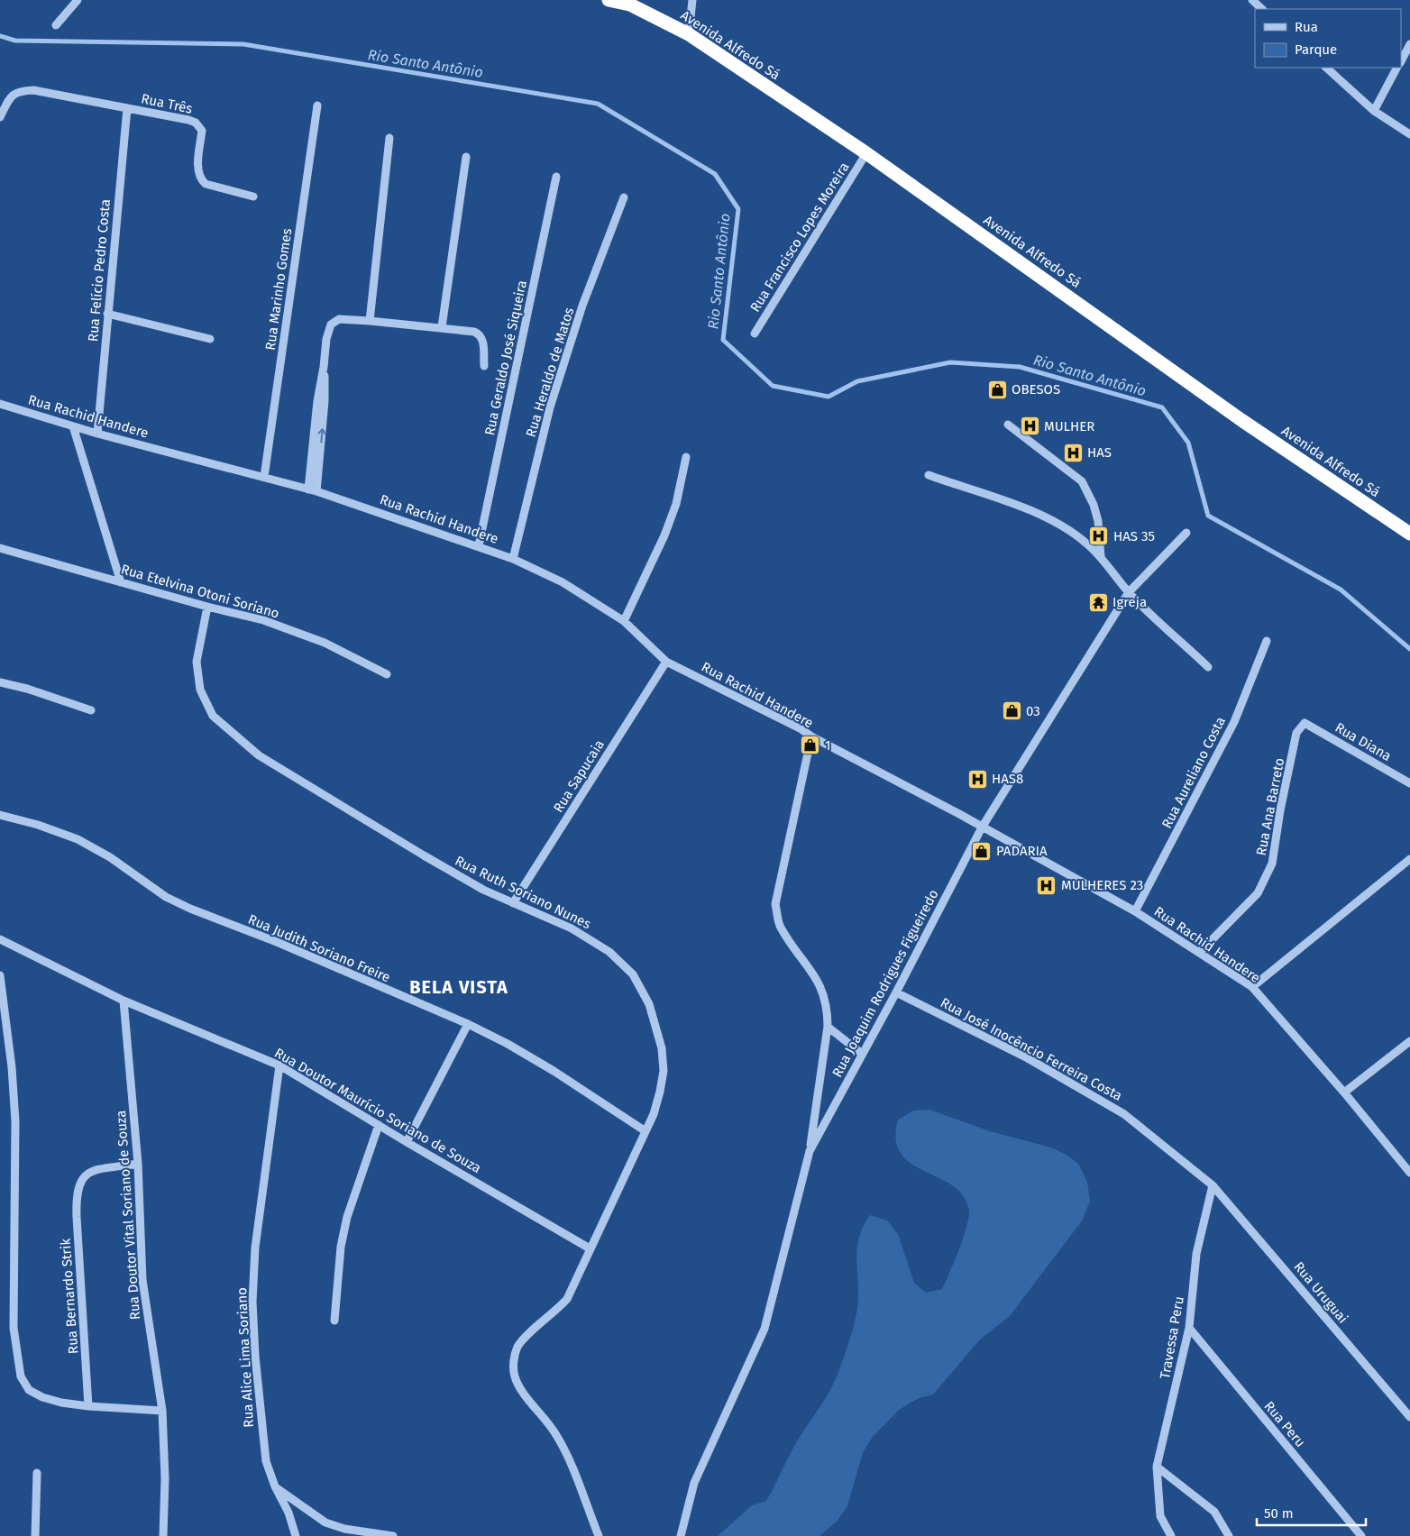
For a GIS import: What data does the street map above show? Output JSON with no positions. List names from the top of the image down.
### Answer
{
  "streets": {
    "highway": ["Avenida Alfredo Sá"],
    "street": [
      "Rua Três",
      "Rua Francisco Lopes Moreira",
      "Rua Felício Pedro Costa",
      "Rua Marinho Gomes",
      "Rua Geraldo José Siqueira",
      "Rua Heraldo de Matos",
      "Rua Rachid Handere",
      "Rua Etelvina Otoni Soriano",
      "Rua Diana",
      "Rua Aureliano Costa",
      "Rua Sapucaia",
      "Rua Ana Barreto",
      "Rua Ruth Soriano Nunes",
      "Rua Judith Soriano Freire",
      "Rua Joaquim Rodrigues Figueiredo",
      "Rua José Inocêncio Ferreira Costa",
      "Rua Doutor Maurício Soriano de Souza",
      "Rua Doutor Vital Soriano de Souza",
      "Rua Uruguai",
      "Rua Bernardo Strik",
      "Travessa Peru",
      "Rua Alice Lima Soriano",
      "Rua Peru"
    ]
  },
  "crossings": [
    ["Avenida Alfredo Sá", "Rua Francisco Lopes Moreira"],
    ["Rua Três", "Rua Felício Pedro Costa"],
    ["Rua Felício Pedro Costa", "Rua Rachid Handere"],
    ["Rua Marinho Gomes", "Rua Rachid Handere"],
    ["Rua Geraldo José Siqueira", "Rua Rachid Handere"],
    ["Rua Heraldo de Matos", "Rua Rachid Handere"],
    ["Rua Rachid Handere", "Rua Aureliano Costa"],
    ["Rua Rachid Handere", "Rua Sapucaia"],
    ["Rua Rachid Handere", "Rua Ana Barreto"],
    ["Rua Rachid Handere", "Rua Joaquim Rodrigues Figueiredo"],
    ["Rua Etelvina Otoni Soriano", "Rua Ruth Soriano Nunes"],
    ["Rua Diana", "Rua Ana Barreto"],
    ["Rua Sapucaia", "Rua Ruth Soriano Nunes"],
    ["Rua Ruth Soriano Nunes", "Rua Judith Soriano Freire"],
    ["Rua Ruth Soriano Nunes", "Rua Doutor Maurício Soriano de Souza"],
    ["Rua Joaquim Rodrigues Figueiredo", "Rua José Inocêncio Ferreira Costa"],
    ["Rua José Inocêncio Ferreira Costa", "Rua Uruguai"],
    ["Rua José Inocêncio Ferreira Costa", "Travessa Peru"],
    ["Rua Doutor Maurício Soriano de Souza", "Rua Doutor Vital Soriano de Souza"],
    ["Rua Doutor Maurício Soriano de Souza", "Rua Alice Lima Soriano"],
    ["Rua Doutor Vital Soriano de Souza", "Rua Bernardo Strik"],
    ["Rua Uruguai", "Travessa Peru"],
    ["Travessa Peru", "Rua Peru"]
  ],
  "districts": ["BELA VISTA"],
  "water": ["Rio Santo Antônio"],
  "places": {
    "shop": [
      "OBESOS",
      "03",
      "1",
      "PADARIA"
    ],
    "hospital": [
      "MULHER",
      "HAS",
      "HAS 35",
      "HAS8",
      "MULHERES 23"
    ],
    "temple": ["Igreja"]
  },
  "legend": ["Rua", "Parque"],
  "scale_bar": "50 m"
}
